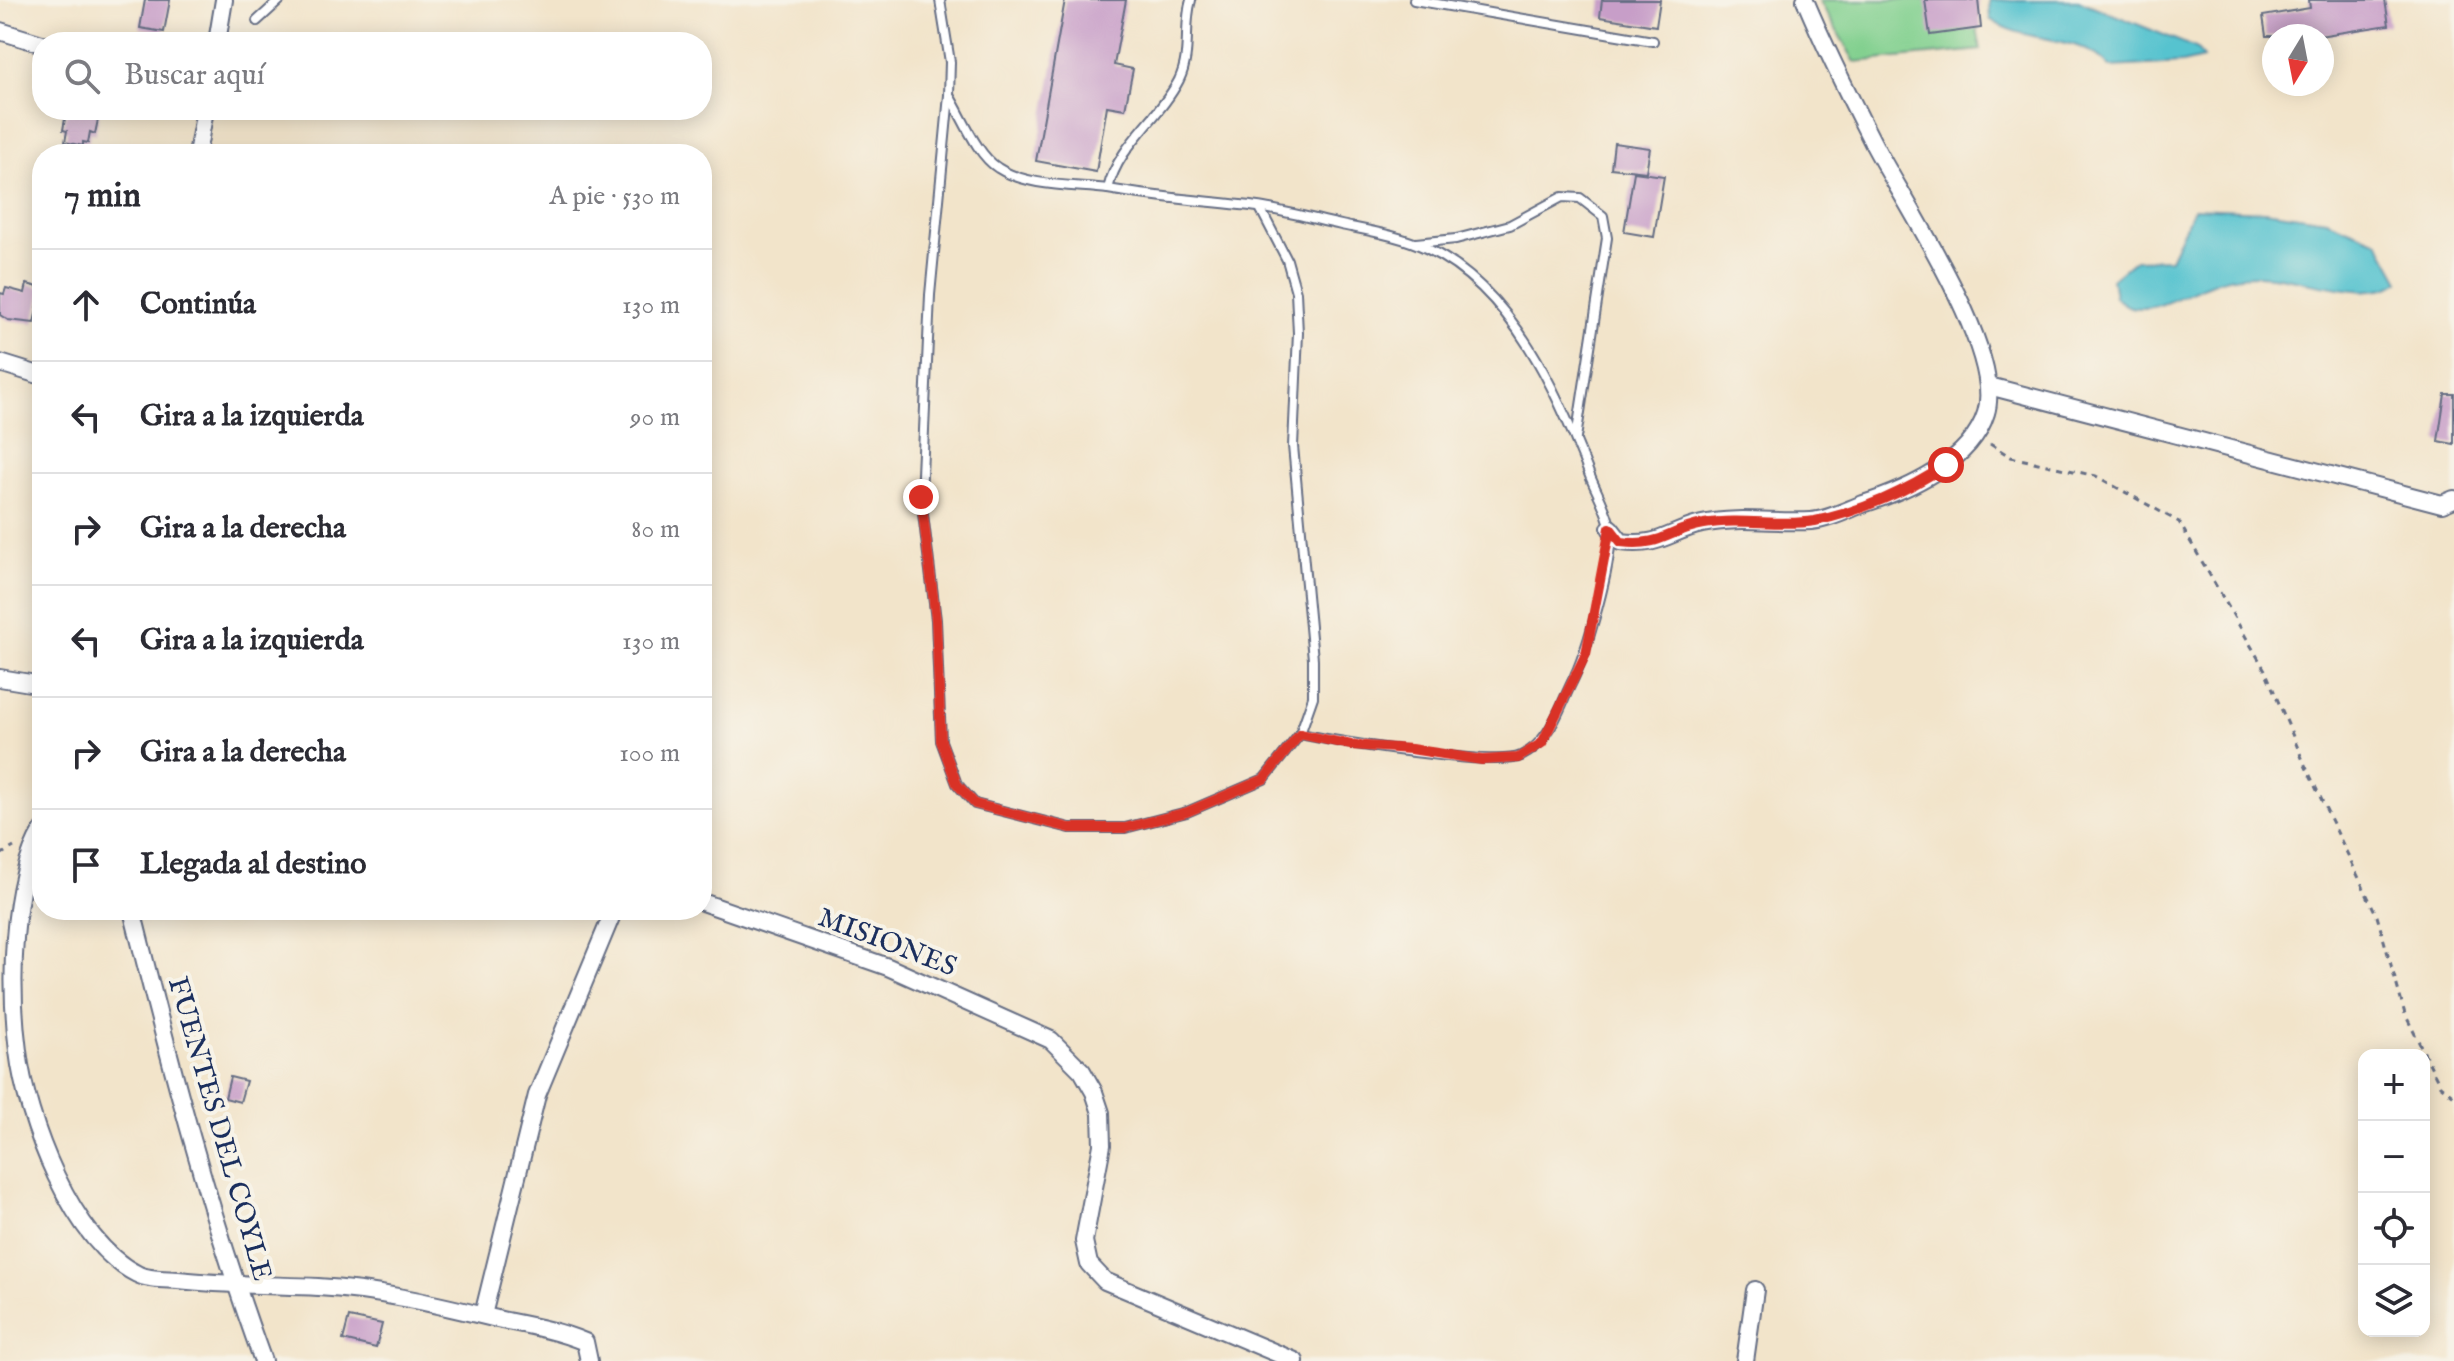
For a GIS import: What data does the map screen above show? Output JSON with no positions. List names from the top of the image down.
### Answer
{
  "streets": {
    "street": ["MISIONES", "FUENTES DEL COYLE"]
  },
  "north": "bottom",
  "page": {
    "search": "Buscar aquí",
    "heading": ["7 min", "A pie · 530 m"],
    "list": [
      ["Continúa", "130 m"],
      ["Gira a la izquierda", "90 m"],
      ["Gira a la derecha", "80 m"],
      ["Gira a la izquierda", "130 m"],
      ["Gira a la derecha", "100 m"],
      "Llegada al destino"
    ],
    "map_buttons": ["+", "−"]
  }
}
